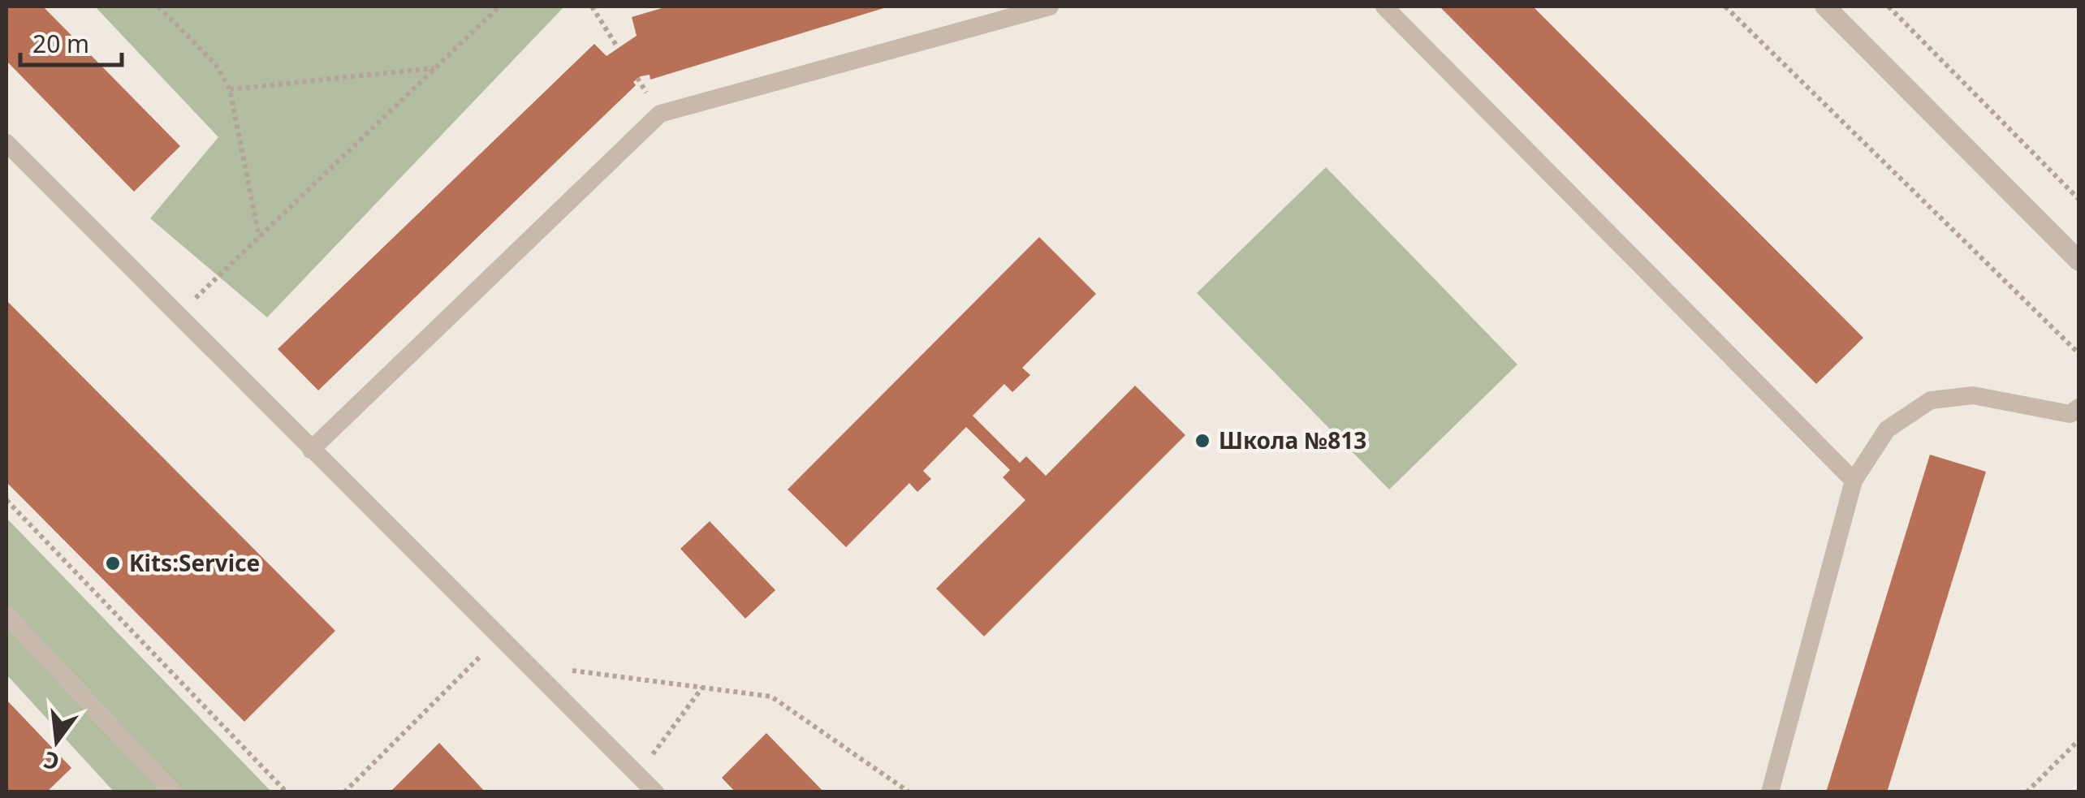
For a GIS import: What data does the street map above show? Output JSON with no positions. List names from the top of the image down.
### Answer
{
  "places": ["Школа №813", "Kits:Service"],
  "scale_bar": "20 m",
  "north": "bottom"
}
